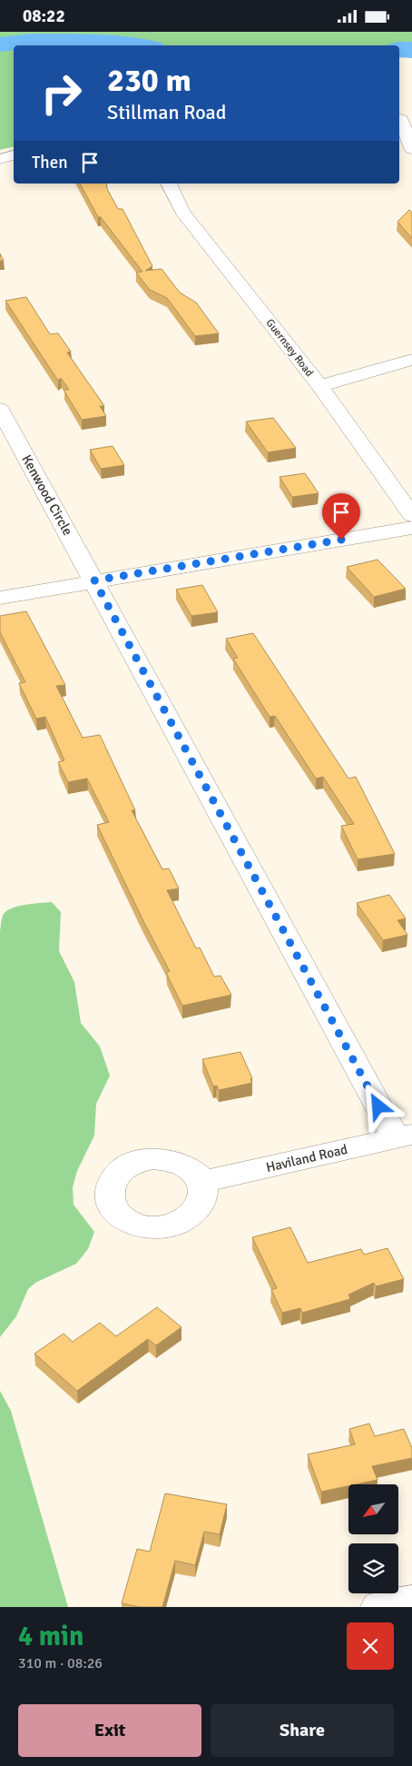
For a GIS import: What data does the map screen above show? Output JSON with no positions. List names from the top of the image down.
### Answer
{
  "streets": {
    "street": ["Guernsey Road", "Kenwood Circle", "Haviland Road"]
  },
  "crossings": [
    ["Kenwood Circle", "Haviland Road"]
  ],
  "north": "bottom left",
  "page": {
    "status": "08:22",
    "turn": ["230 m", "Stillman Road"],
    "then": "Then",
    "heading": ["4 min", "310 m · 08:26"],
    "buttons": ["Exit", "Share"]
  }
}
